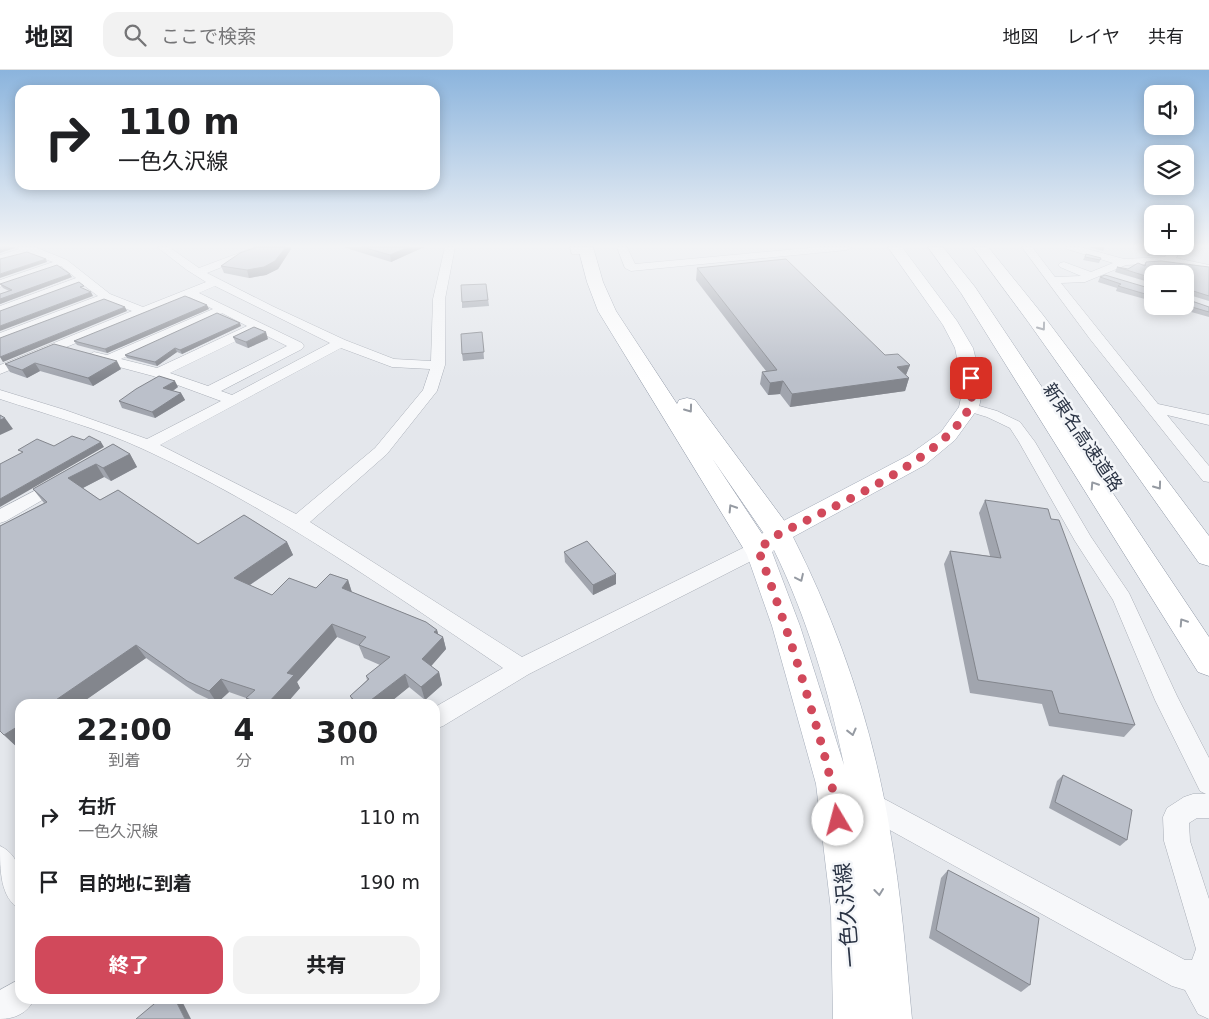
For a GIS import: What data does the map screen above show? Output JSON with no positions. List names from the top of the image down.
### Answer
{
  "streets": {
    "highway": ["新東名高速道路"],
    "main road": ["一色久沢線"]
  },
  "page": {
    "header": "地図",
    "search": "ここで検索",
    "nav": ["地図", "レイヤ", "共有"],
    "map_buttons": ["+", "−"],
    "turn": ["110 m", "一色久沢線"],
    "eta": [
      "22:00",
      "到着",
      "4",
      "分",
      "300",
      "m"
    ],
    "list": [
      {
        "name": "右折",
        "note": "一色久沢線",
        "value": "110 m"
      },
      {
        "name": "目的地に到着",
        "value": "190 m"
      }
    ],
    "buttons": ["終了", "共有"]
  }
}
